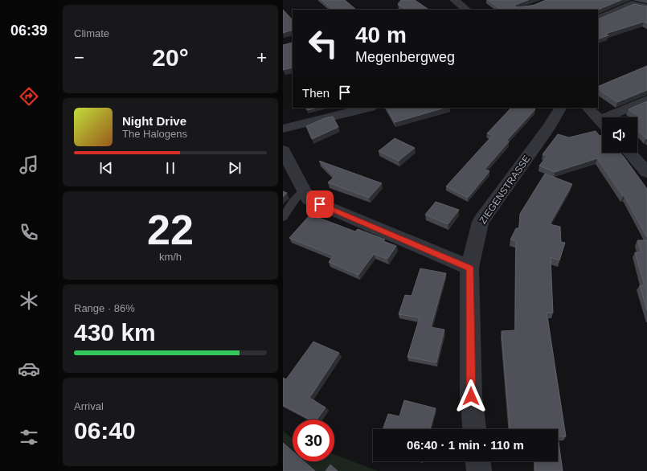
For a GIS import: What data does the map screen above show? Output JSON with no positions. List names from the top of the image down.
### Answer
{
  "streets": {
    "street": ["ZIEGENSTRASSE"]
  },
  "page": {
    "tabs": "06:39",
    "tile": [
      "Climate",
      ["22", "km/h"],
      ["Range · 86%", "430 km"],
      ["Arrival", "06:40"]
    ],
    "turn": ["40 m", "Megenbergweg"],
    "heat": ["−", "20°", "+"],
    "then": "Then",
    "song": ["Night Drive", "The Halogens"],
    "limit": "30",
    "trip": "06:40 · 1 min · 110 m"
  }
}
